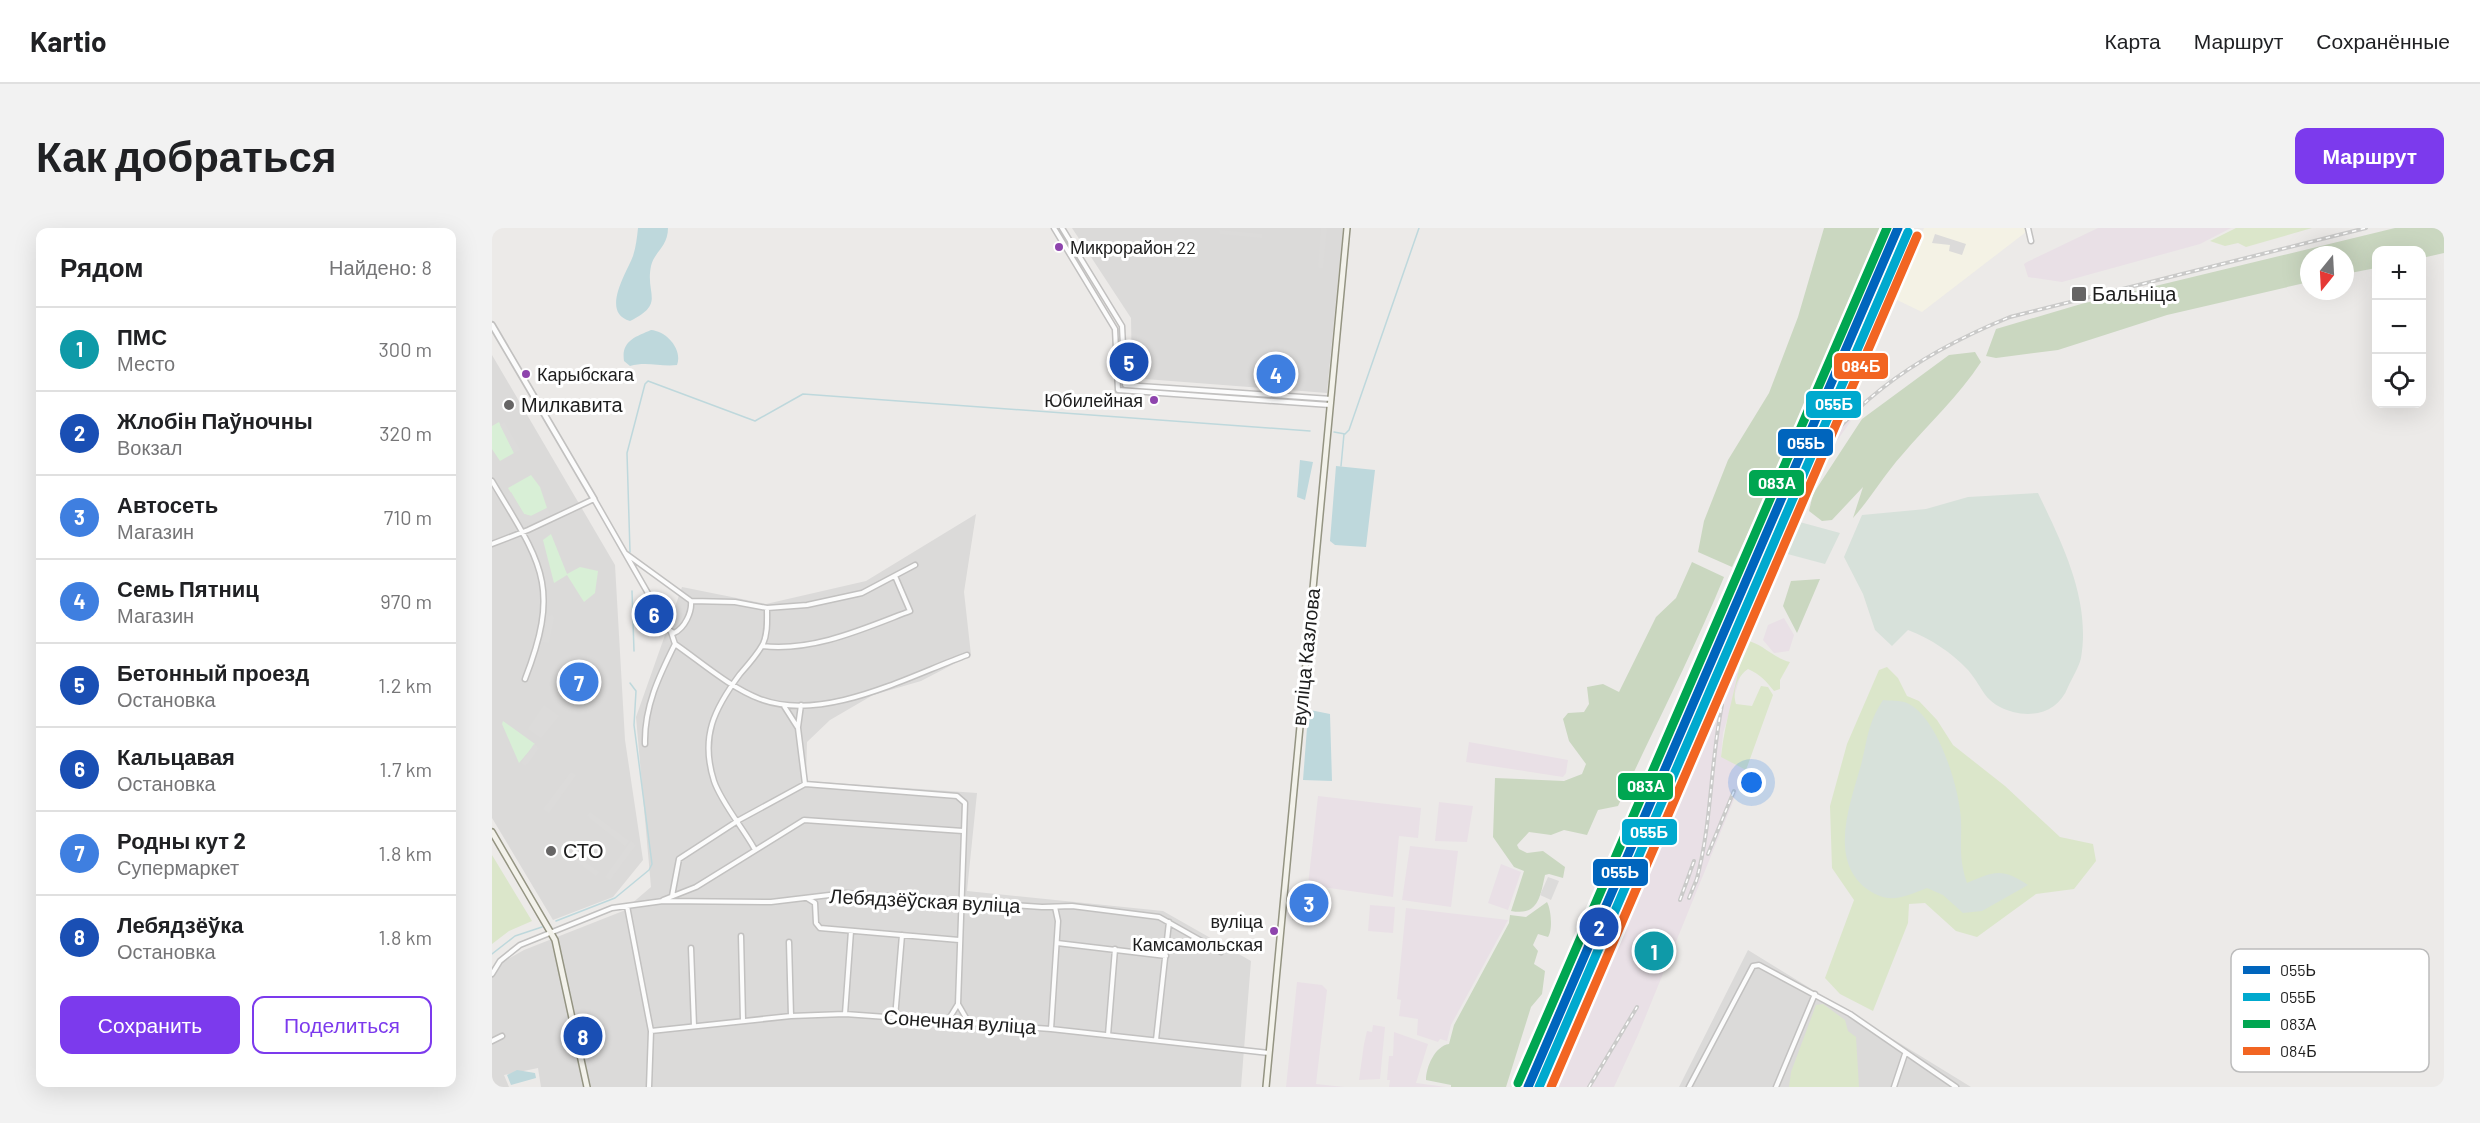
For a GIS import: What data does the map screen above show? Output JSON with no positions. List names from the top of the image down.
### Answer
{
  "streets": {
    "main road": ["вуліца Казлова"],
    "street": ["Лебядзёўская вуліца", "Сонечная вуліца"]
  },
  "crossings": [
    ["вуліца Казлова", "Сонечная вуліца"]
  ],
  "places": {
    "other": [
      "Микрорайон 22",
      "Карыбскага",
      "Юбилейная",
      "Милкавита",
      "СТО",
      "вуліца Камсамольская"
    ],
    "transit": ["Бальніца"]
  },
  "lines": [
    "transit line 055Ь",
    "transit line 083А",
    "transit line 055Б",
    "transit line 084Б"
  ],
  "legend": [
    "055Ь",
    "055Б",
    "083А",
    "084Б"
  ],
  "north": "bottom",
  "page": {
    "header": "Kartio",
    "nav": ["Карта", "Маршрут", "Сохранённые"],
    "buttons": [
      "Маршрут",
      ["Сохранить", "Поделиться"]
    ],
    "title": "Как добраться",
    "heading": ["Рядом", "Найдено: 8"],
    "map_buttons": ["+", "−"],
    "list": [
      {
        "mark": "1",
        "name": "ПМС",
        "note": "Место",
        "value": "300 m"
      },
      {
        "mark": "2",
        "name": "Жлобін Паўночны",
        "note": "Вокзал",
        "value": "320 m"
      },
      {
        "mark": "3",
        "name": "Автосеть",
        "note": "Магазин",
        "value": "710 m"
      },
      {
        "mark": "4",
        "name": "Семь Пятниц",
        "note": "Магазин",
        "value": "970 m"
      },
      {
        "mark": "5",
        "name": "Бетонный проезд",
        "note": "Остановка",
        "value": "1.2 km"
      },
      {
        "mark": "6",
        "name": "Кальцавая",
        "note": "Остановка",
        "value": "1.7 km"
      },
      {
        "mark": "7",
        "name": "Родны кут 2",
        "note": "Супермаркет",
        "value": "1.8 km"
      },
      {
        "mark": "8",
        "name": "Лебядзёўка",
        "note": "Остановка",
        "value": "1.8 km"
      }
    ],
    "pins": [
      "5",
      "4",
      "6",
      "7",
      "3",
      "2",
      "1",
      "8"
    ]
  }
}
